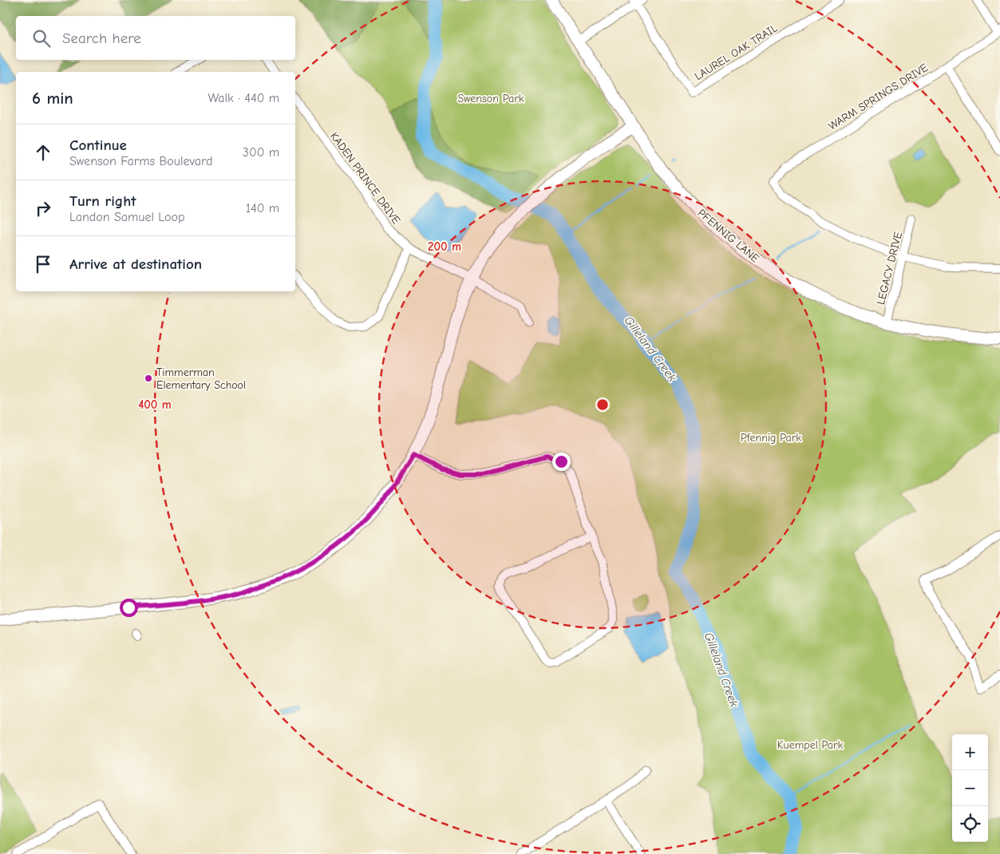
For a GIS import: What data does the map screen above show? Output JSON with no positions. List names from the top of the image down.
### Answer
{
  "streets": {
    "street": [
      "LAUREL OAK TRAIL",
      "WARM SPRINGS DRIVE",
      "KADEN PRINCE DRIVE",
      "PFENNIG LANE",
      "LEGACY DRIVE"
    ]
  },
  "crossings": [
    ["WARM SPRINGS DRIVE", "LEGACY DRIVE"],
    ["PFENNIG LANE", "LEGACY DRIVE"]
  ],
  "water": ["Gilleland Creek"],
  "parks": ["Swenson Park", "Pfennig Park", "Kuempel Park"],
  "places": ["Timmerman Elementary School"],
  "page": {
    "search": "Search here",
    "heading": ["6 min", "Walk · 440 m"],
    "list": [
      ["Continue", "Swenson Farms Boulevard", "300 m"],
      ["Turn right", "Landon Samuel Loop", "140 m"],
      "Arrive at destination"
    ],
    "map_buttons": ["+", "−"]
  },
  "rings": ["200 m", "400 m"]
}
